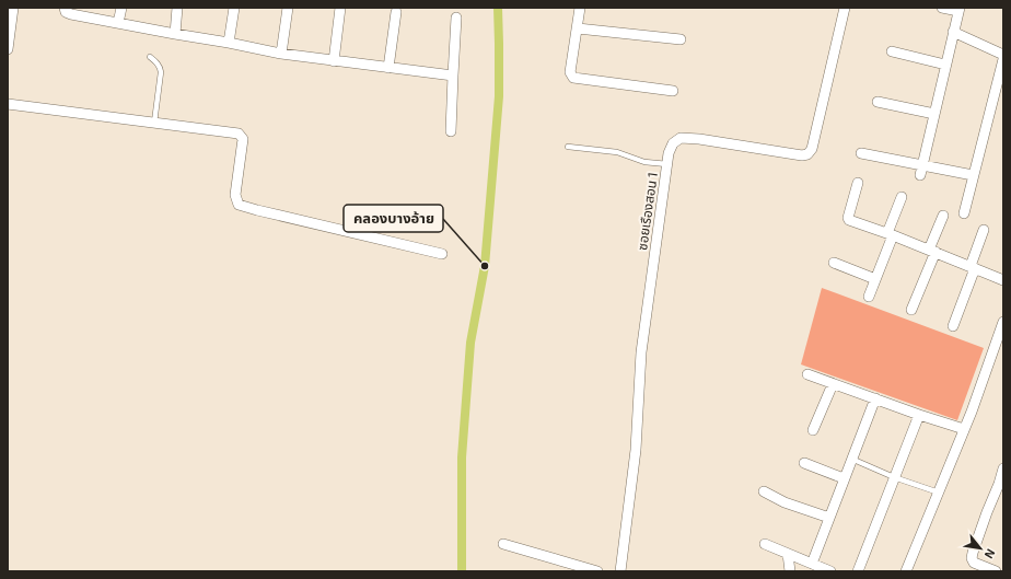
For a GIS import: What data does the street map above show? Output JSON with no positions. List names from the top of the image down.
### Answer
{
  "streets": {
    "street": ["ซอยเรืองสอน 1"]
  },
  "places": ["คลองบางอ้าย"],
  "north": "bottom right"
}
